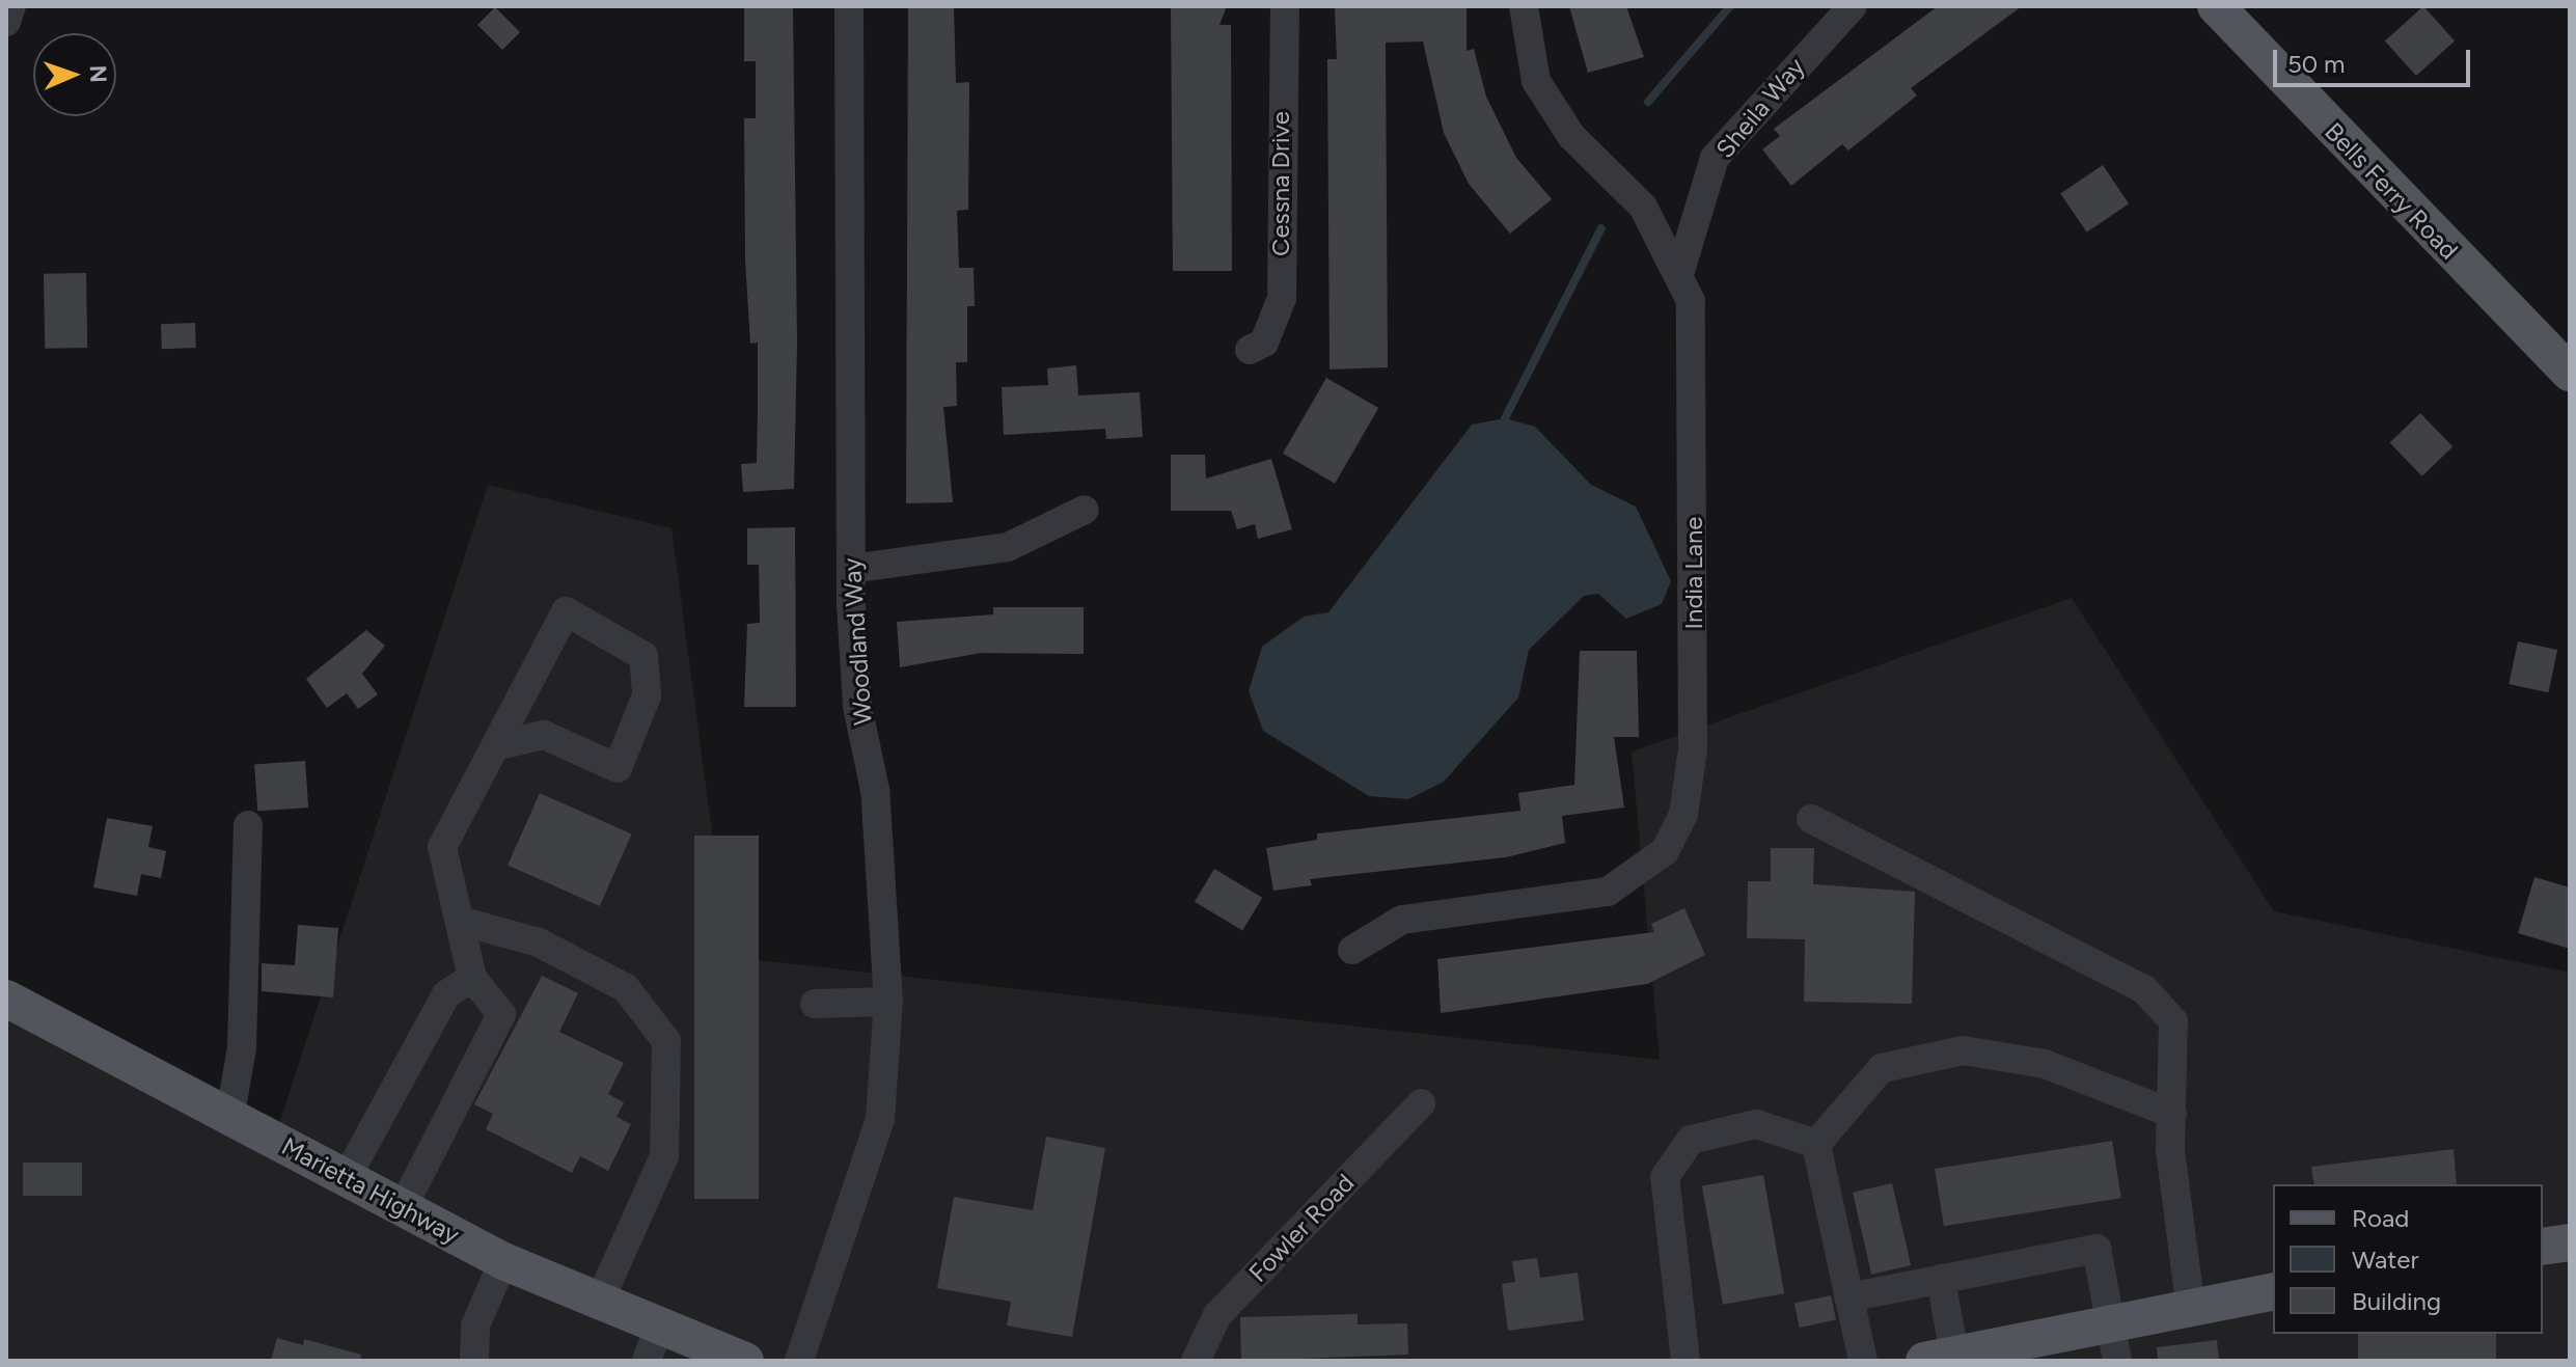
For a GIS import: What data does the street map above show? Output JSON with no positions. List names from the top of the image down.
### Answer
{
  "streets": {
    "main road": ["Bells Ferry Road", "Marietta Highway"],
    "street": [
      "Sheila Way",
      "Cessna Drive",
      "India Lane",
      "Woodland Way",
      "Fowler Road"
    ]
  },
  "crossings": [
    ["Sheila Way", "India Lane"]
  ],
  "legend": ["Road", "Water", "Building"],
  "scale_bar": "50 m",
  "north": "right"
}
